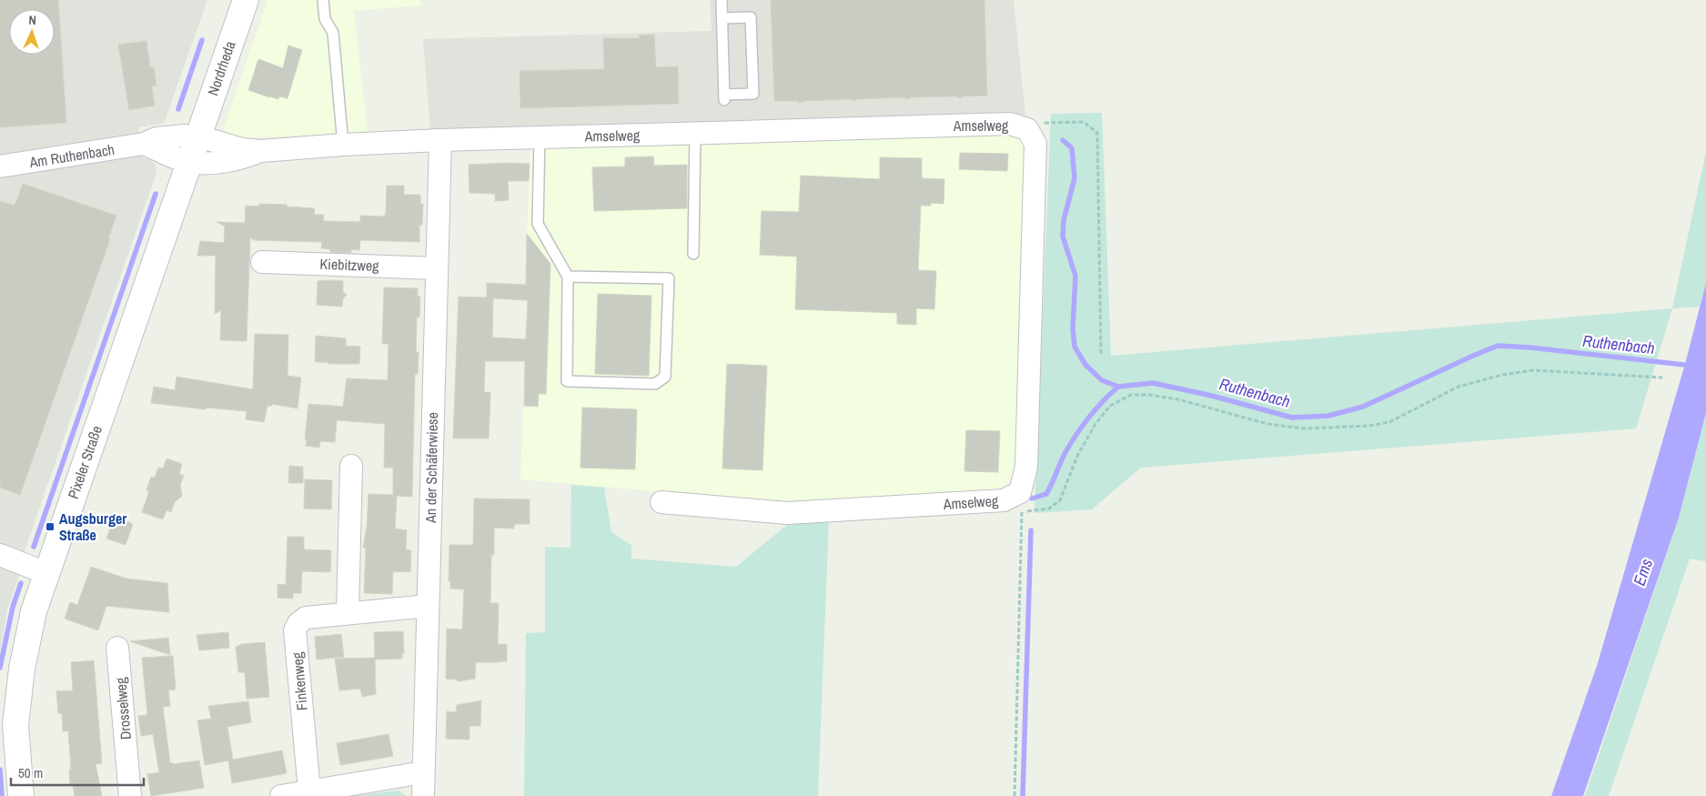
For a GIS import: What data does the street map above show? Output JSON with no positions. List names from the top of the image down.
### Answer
{
  "streets": {
    "main road": ["Nordrheda", "Pixeler Straße"],
    "street": [
      "Amselweg",
      "Am Ruthenbach",
      "Kiebitzweg",
      "An der Schäferwiese",
      "Finkenweg",
      "Drosselweg"
    ]
  },
  "crossings": [
    ["Nordrheda", "Amselweg"],
    ["Nordrheda", "Am Ruthenbach"],
    ["Nordrheda", "Pixeler Straße"],
    ["Amselweg", "Am Ruthenbach"],
    ["Amselweg", "Pixeler Straße"],
    ["Amselweg", "An der Schäferwiese"],
    ["Am Ruthenbach", "Pixeler Straße"],
    ["Kiebitzweg", "An der Schäferwiese"],
    ["An der Schäferwiese", "Finkenweg"]
  ],
  "water": ["Ruthenbach", "Ems"],
  "places": {
    "transit": ["Augsburger Straße"]
  },
  "scale_bar": "50 m",
  "north": "top"
}
